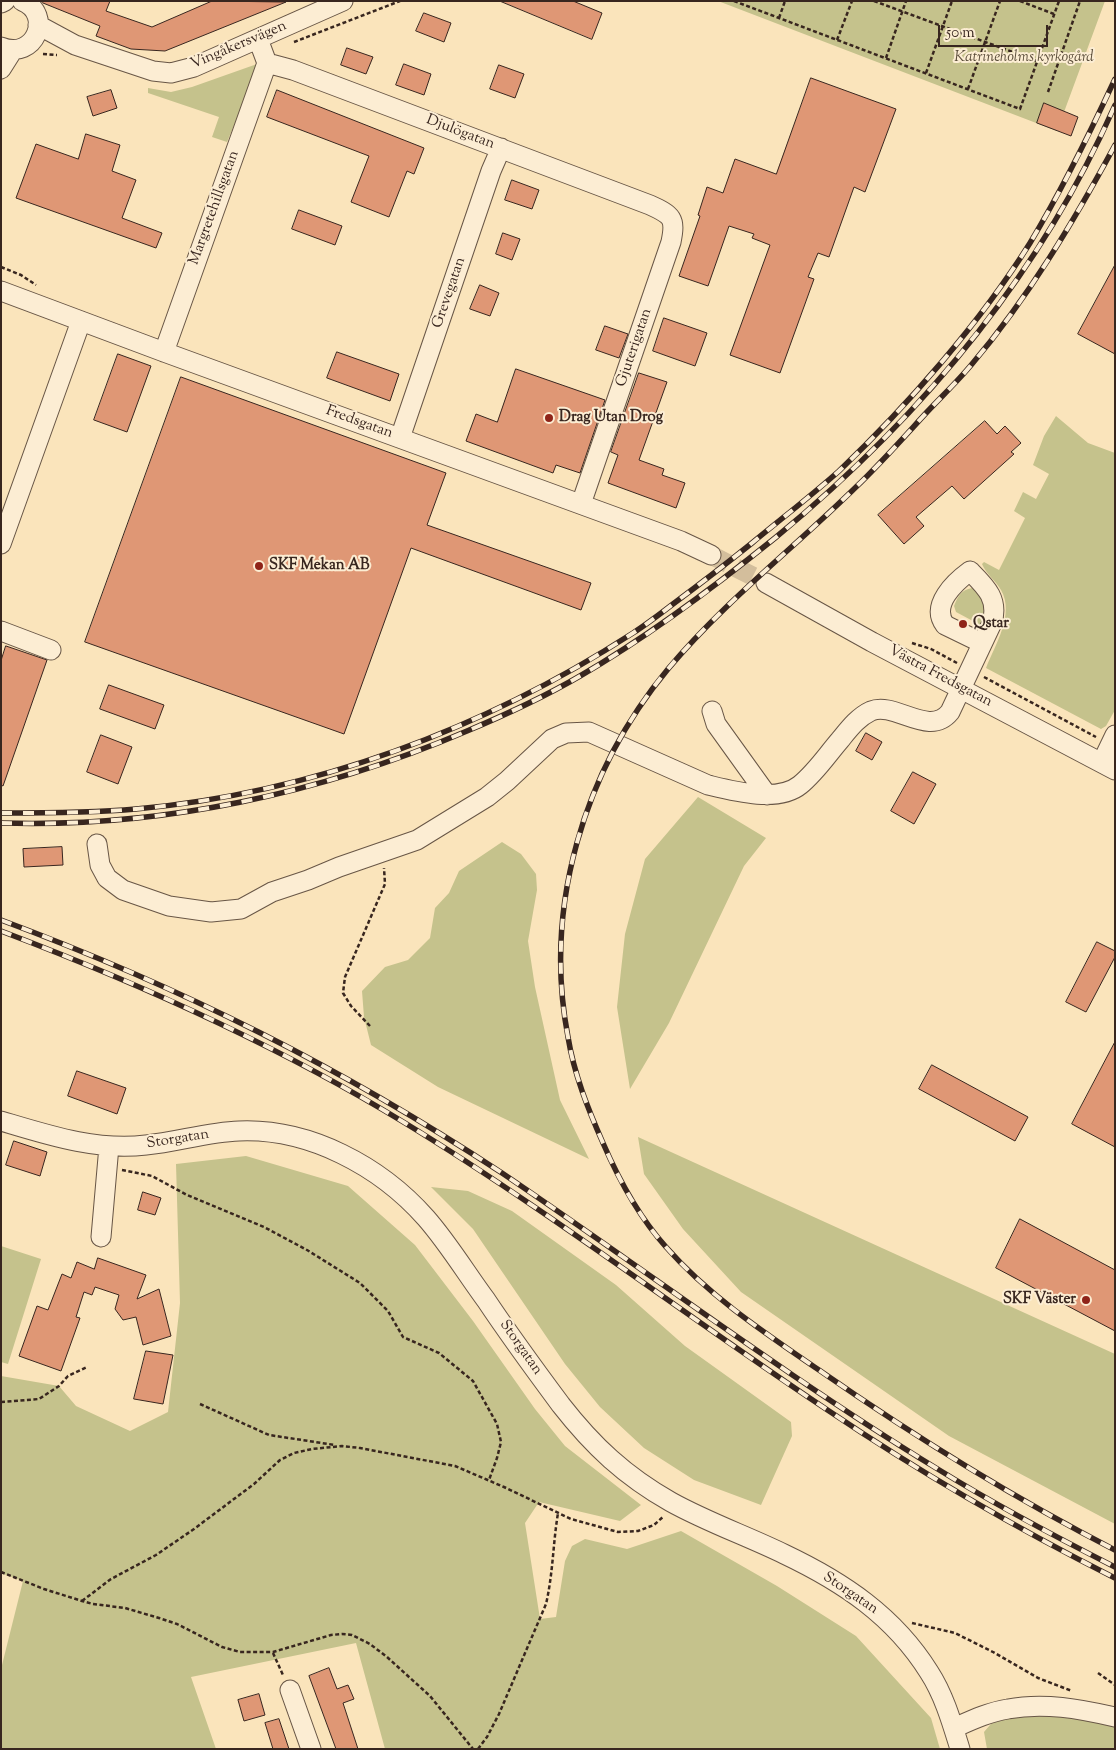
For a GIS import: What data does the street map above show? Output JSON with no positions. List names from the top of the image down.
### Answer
{
  "streets": {
    "street": [
      "Vingåkersvägen",
      "Djulögatan",
      "Margretehillsgatan",
      "Grevegatan",
      "Gjuterigatan",
      "Fredsgatan",
      "Västra Fredsgatan",
      "Storgatan"
    ]
  },
  "crossings": [
    ["Djulögatan", "Margretehillsgatan"],
    ["Djulögatan", "Grevegatan"],
    ["Djulögatan", "Gjuterigatan"],
    ["Margretehillsgatan", "Fredsgatan"],
    ["Grevegatan", "Fredsgatan"],
    ["Gjuterigatan", "Fredsgatan"]
  ],
  "parks": ["Katrineholms kyrkogård"],
  "places": [
    "Drag Utan Drog",
    "SKF Mekan AB",
    "Qstar",
    "SKF Väster"
  ],
  "scale_bar": "50 m"
}
